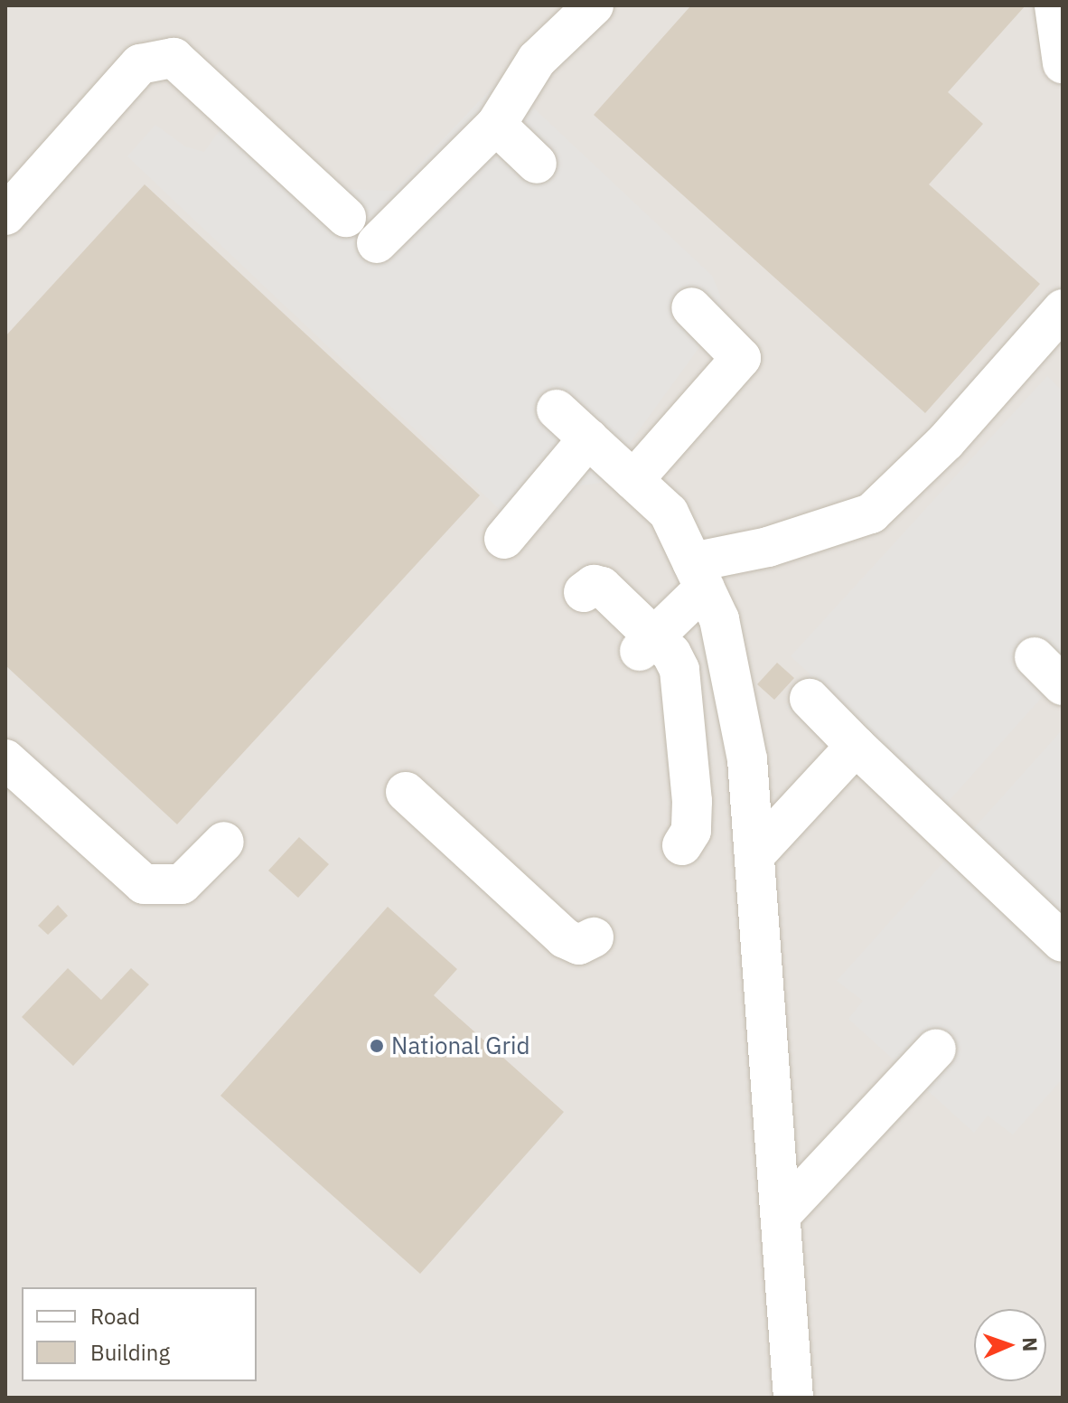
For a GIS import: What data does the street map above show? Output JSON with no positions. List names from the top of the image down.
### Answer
{
  "places": ["National Grid"],
  "legend": ["Road", "Building"],
  "north": "right"
}
